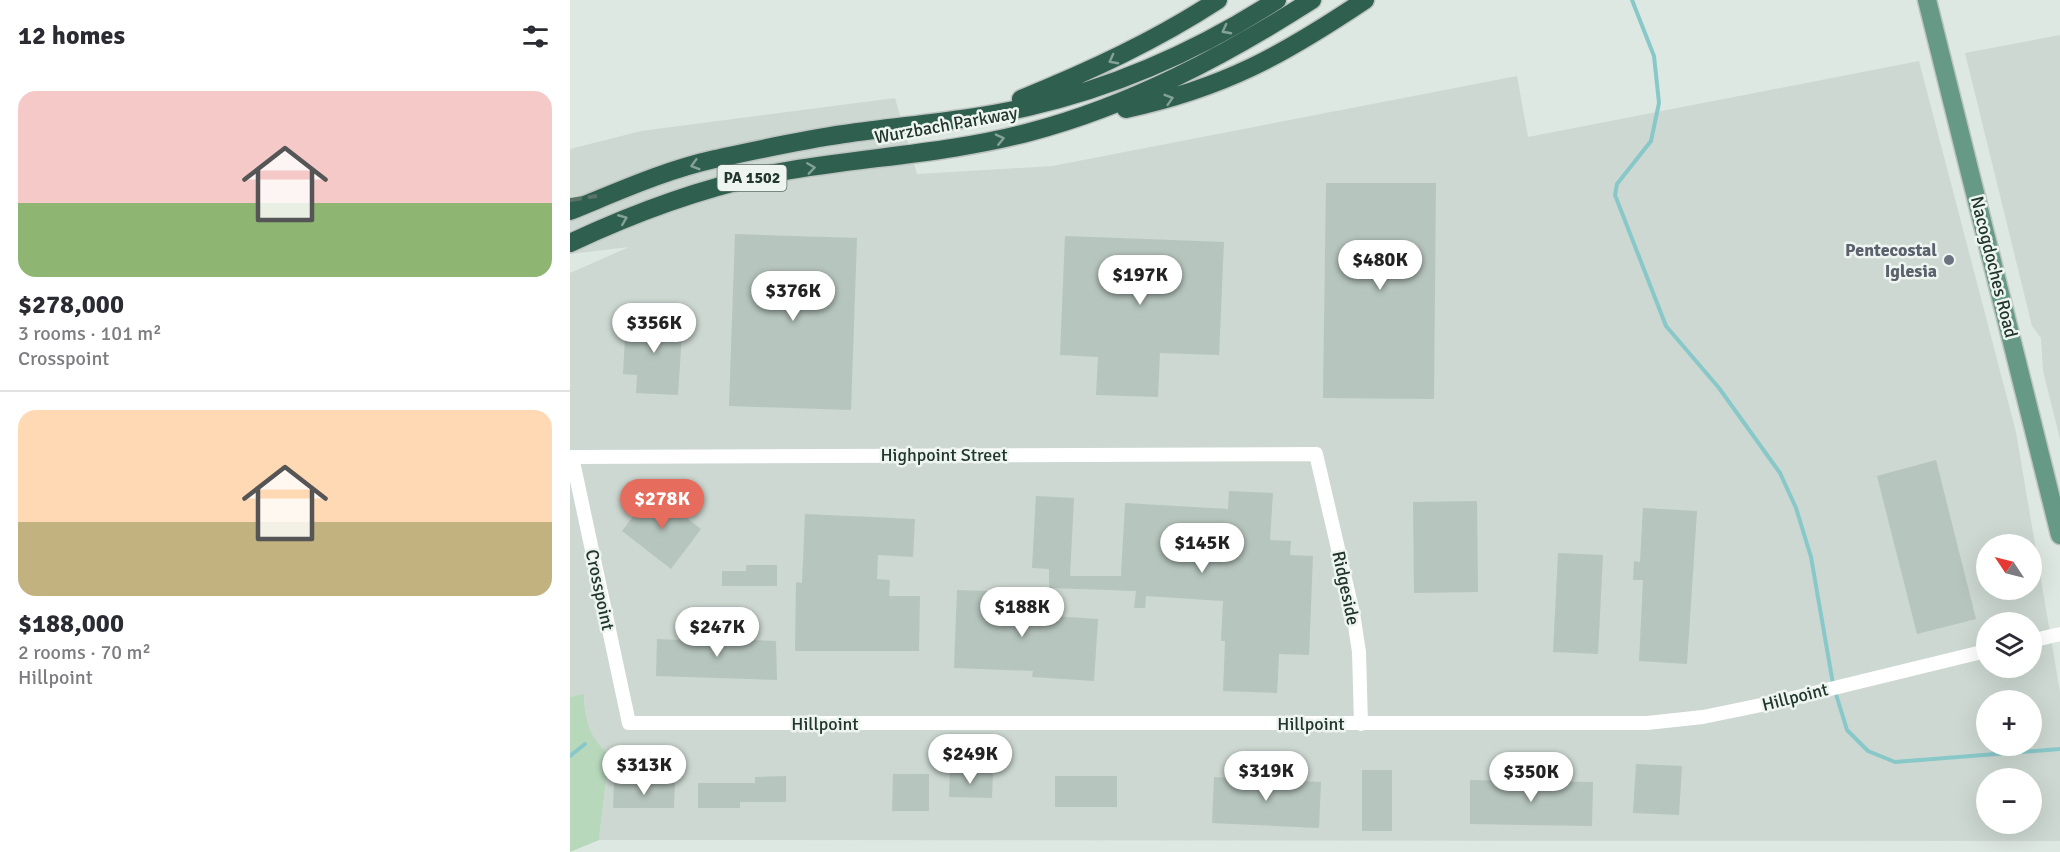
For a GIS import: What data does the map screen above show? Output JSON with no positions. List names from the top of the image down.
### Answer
{
  "streets": {
    "highway": ["Wurzbach Parkway", "PA 1502"],
    "main road": ["Nacogdoches Road"],
    "street": [
      "Highpoint Street",
      "Ridgeside",
      "Crosspoint",
      "Hillpoint"
    ]
  },
  "crossings": [
    ["Highpoint Street", "Ridgeside"],
    ["Highpoint Street", "Crosspoint"],
    ["Ridgeside", "Hillpoint"],
    ["Crosspoint", "Hillpoint"]
  ],
  "places": ["Pentecostal Iglesia"],
  "north": "top left",
  "page": {
    "heading": "12 homes",
    "list": [
      {
        "name": "$278,000",
        "note": "3 rooms · 101 m² · Crosspoint"
      },
      {
        "name": "$188,000",
        "note": "2 rooms · 70 m² · Hillpoint"
      }
    ],
    "price": [
      "$480K",
      "$197K",
      "$376K",
      "$356K",
      "$278K",
      "$145K",
      "$188K",
      "$247K",
      "$249K",
      "$313K",
      "$319K",
      "$350K"
    ],
    "map_buttons": ["+", "−"]
  }
}
